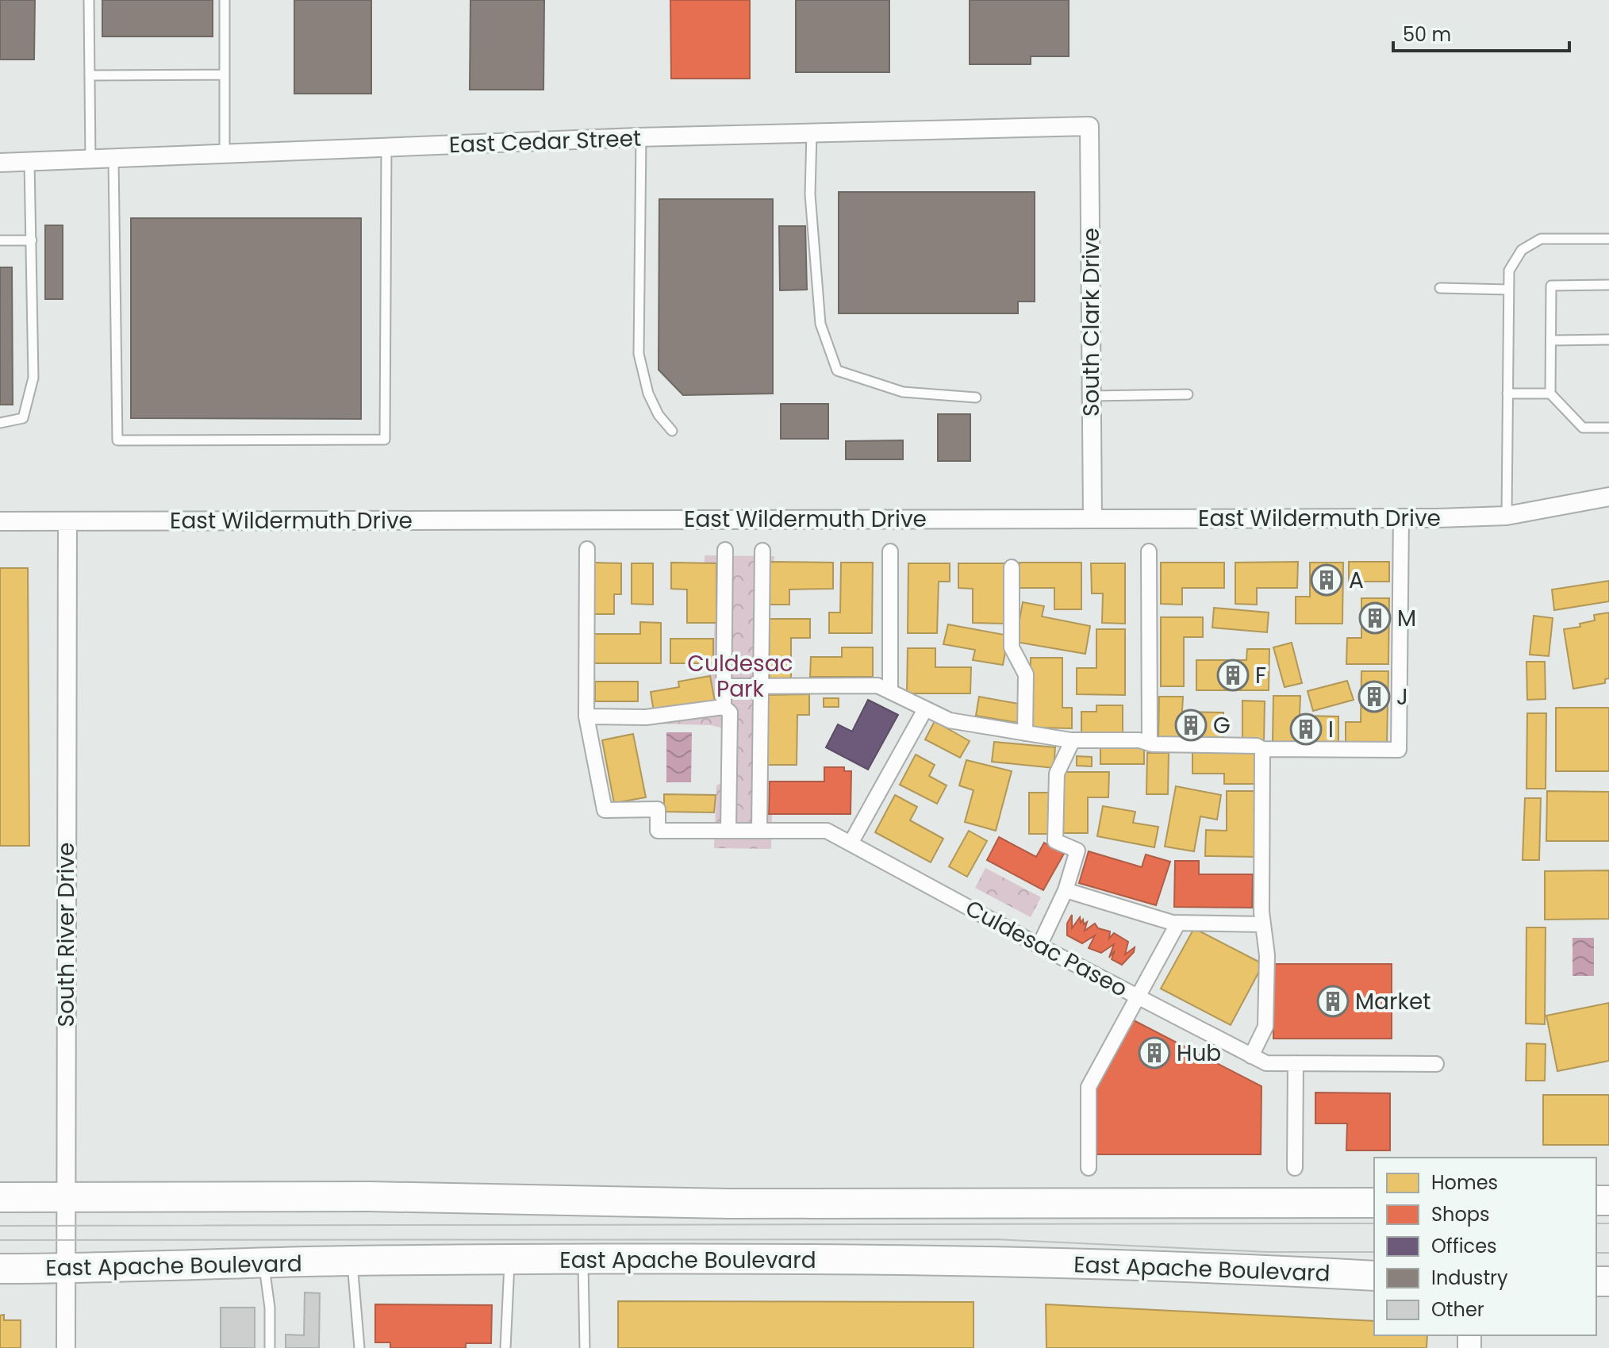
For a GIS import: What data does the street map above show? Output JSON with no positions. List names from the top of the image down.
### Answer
{
  "streets": {
    "main road": ["East Apache Boulevard"],
    "street": [
      "East Cedar Street",
      "South Clark Drive",
      "East Wildermuth Drive",
      "South River Drive",
      "Culdesac Paseo"
    ]
  },
  "crossings": [
    ["East Cedar Street", "South Clark Drive"],
    ["South Clark Drive", "East Wildermuth Drive"],
    ["East Wildermuth Drive", "South River Drive"],
    ["South River Drive", "East Apache Boulevard"]
  ],
  "parks": ["Culdesac Park"],
  "places": {
    "building": [
      "A",
      "M",
      "F",
      "J",
      "G",
      "I",
      "Market",
      "Hub"
    ]
  },
  "legend": [
    "Homes",
    "Shops",
    "Offices",
    "Industry",
    "Other"
  ],
  "scale_bar": "50 m"
}
